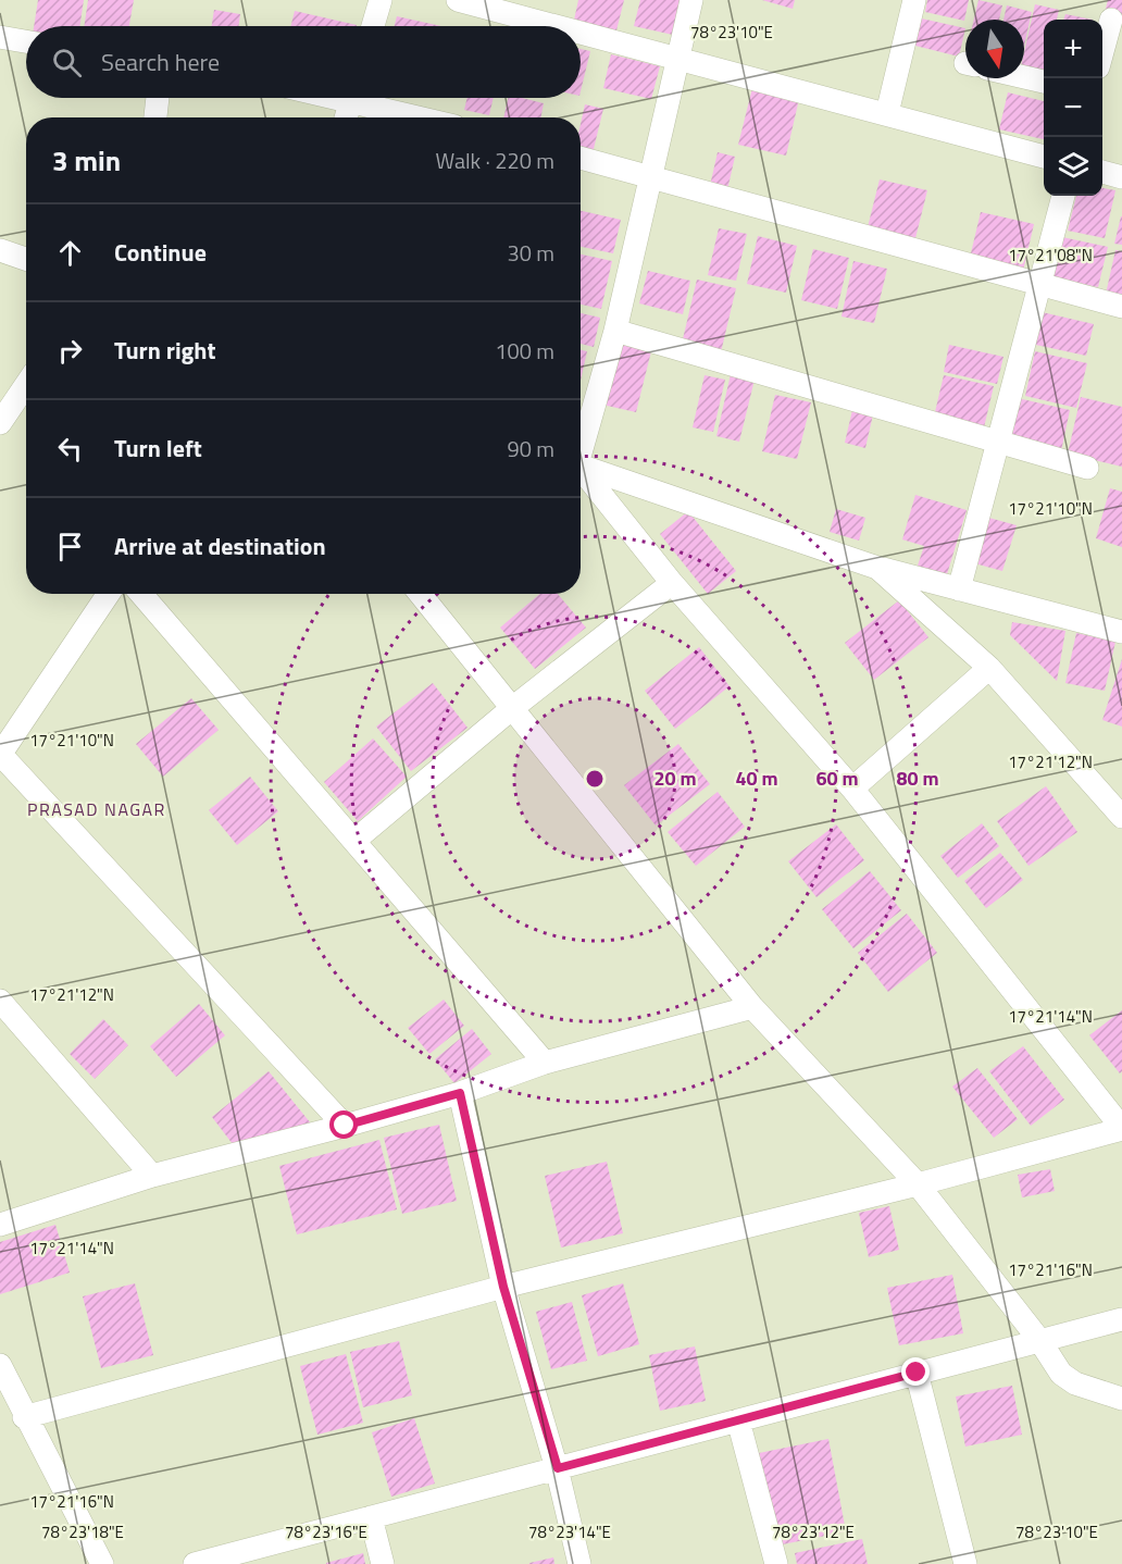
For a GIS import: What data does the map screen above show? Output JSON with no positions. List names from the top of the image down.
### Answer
{
  "districts": ["PRASAD NAGAR"],
  "north": "bottom",
  "page": {
    "map_buttons": ["+", "−"],
    "search": "Search here",
    "heading": ["3 min", "Walk · 220 m"],
    "list": [
      ["Continue", "30 m"],
      ["Turn right", "100 m"],
      ["Turn left", "90 m"],
      "Arrive at destination"
    ]
  },
  "coordinates": [
    "78°23'10\"E",
    "17°21'08\"N",
    "17°21'10\"N",
    "17°21'12\"N",
    "17°21'14\"N",
    "17°21'16\"N",
    "78°23'18\"E",
    "78°23'16\"E",
    "78°23'14\"E",
    "78°23'12\"E"
  ],
  "rings": [
    "20 m",
    "40 m",
    "60 m",
    "80 m"
  ]
}
